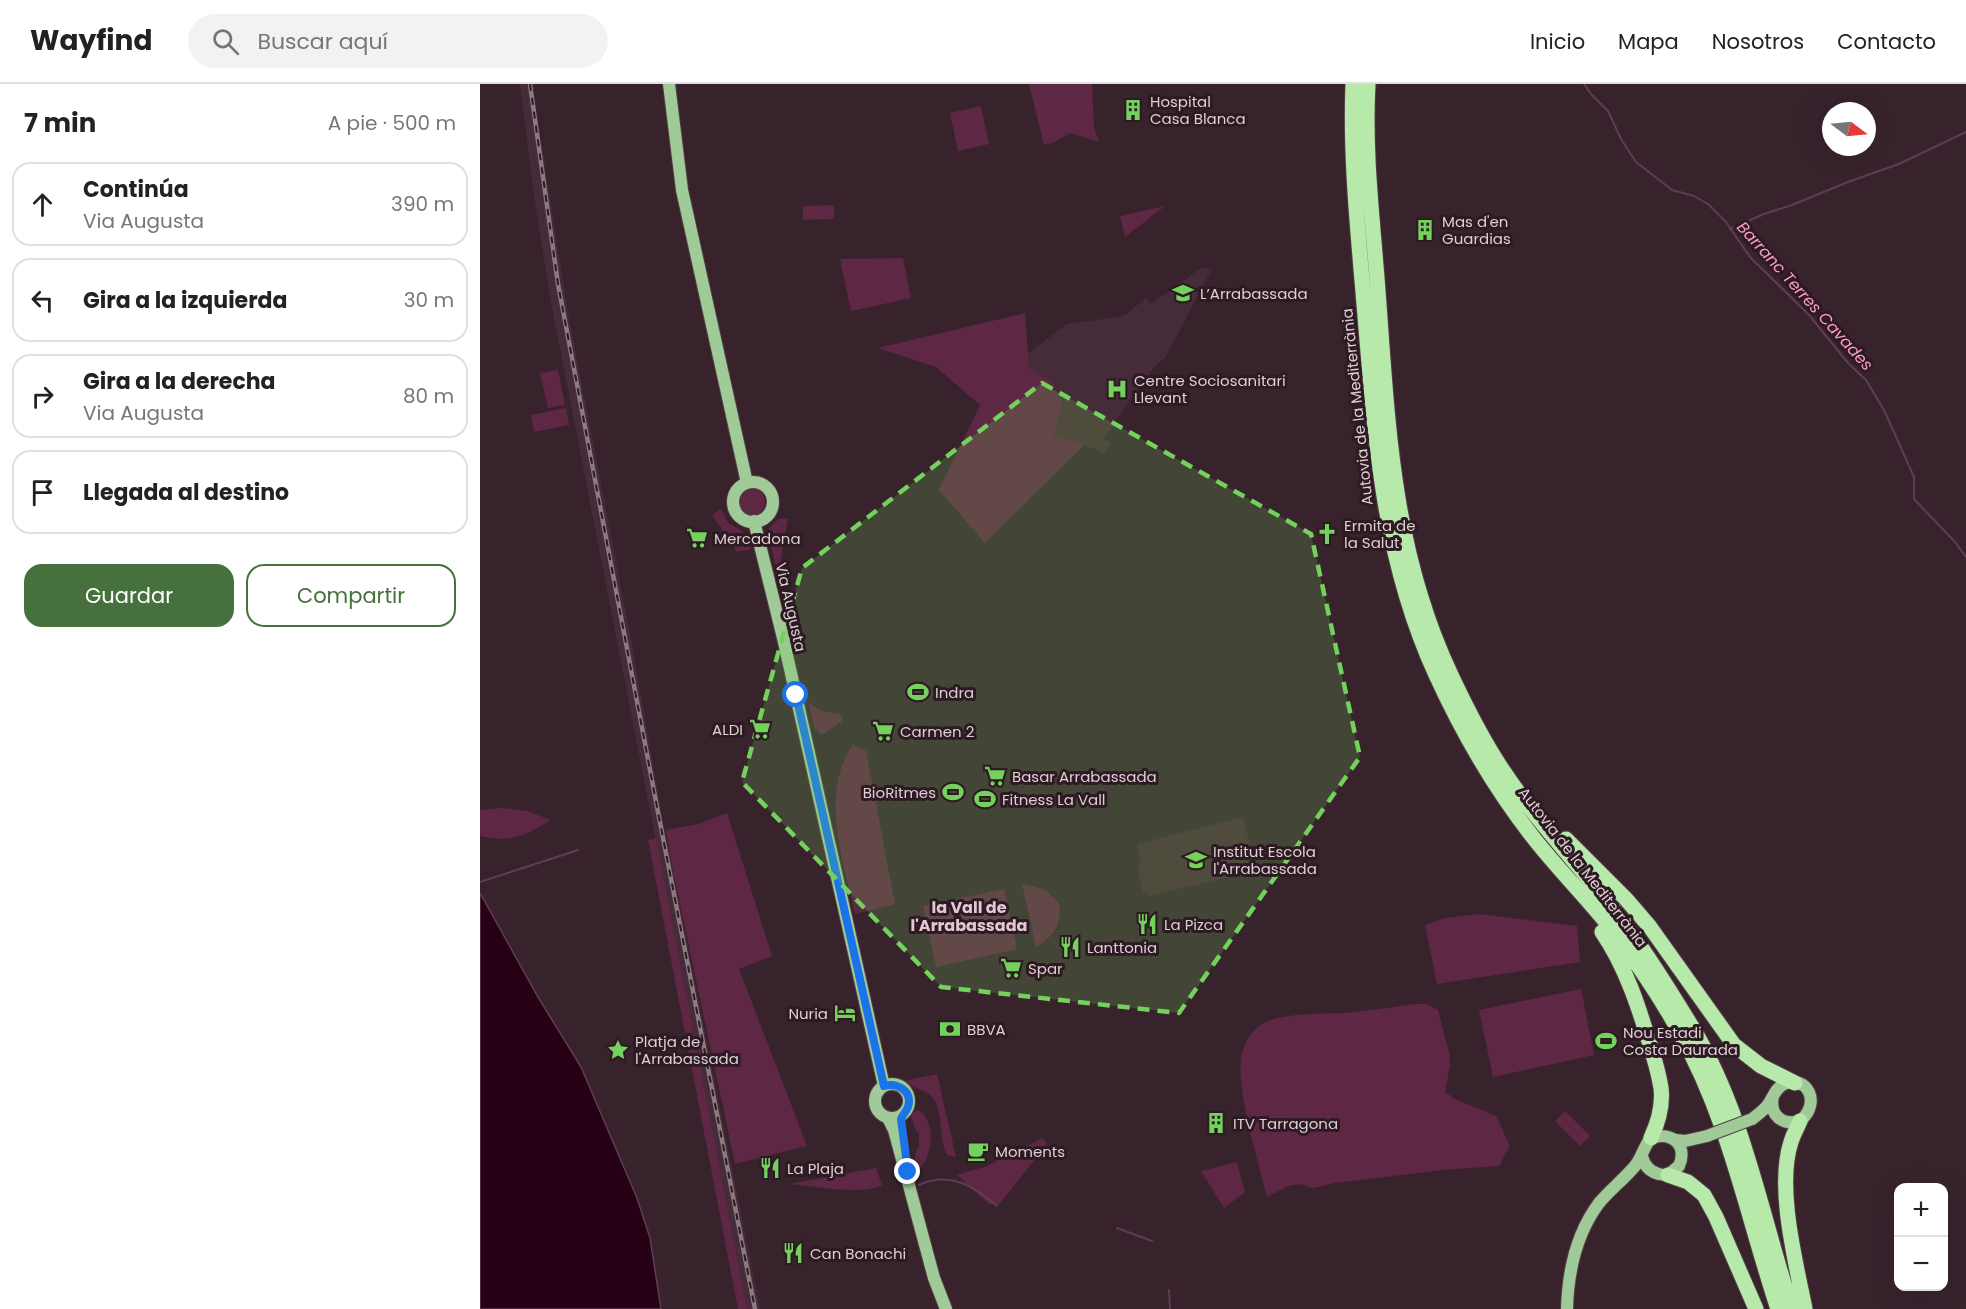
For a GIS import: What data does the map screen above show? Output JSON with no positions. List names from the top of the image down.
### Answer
{
  "streets": {
    "highway": ["Autovia de la Mediterrània"],
    "main road": ["Via Augusta"]
  },
  "districts": ["la Vall de l'Arrabassada"],
  "water": ["Barranc Terres Cavades"],
  "places": {
    "building": ["Hospital Casa Blanca", "Mas d'en Guardias", "ITV Tarragona"],
    "school or university": ["L’Arrabassada", "Institut Escola l'Arrabassada"],
    "hospital": ["Centre Sociosanitari Llevant"],
    "church": ["Ermita de la Salut"],
    "supermarket": [
      "Mercadona",
      "ALDI",
      "Carmen 2",
      "Basar Arrabassada",
      "Spar"
    ],
    "sports": [
      "Indra",
      "BioRitmes",
      "Fitness La Vall",
      "Nou Estadi Costa Daurada"
    ],
    "restaurant": [
      "La Pizca",
      "Lanttonia",
      "La Plaja",
      "Can Bonachi"
    ],
    "hotel": ["Nuria"],
    "bank": ["BBVA"],
    "place": ["Platja de l'Arrabassada"],
    "cafe": ["Moments"]
  },
  "north": "right",
  "page": {
    "header": "Wayfind",
    "search": "Buscar aquí",
    "nav": [
      "Inicio",
      "Mapa",
      "Nosotros",
      "Contacto"
    ],
    "heading": ["7 min", "A pie · 500 m"],
    "list": [
      ["Continúa", "Via Augusta", "390 m"],
      ["Gira a la izquierda", "30 m"],
      ["Gira a la derecha", "Via Augusta", "80 m"],
      "Llegada al destino"
    ],
    "buttons": ["Guardar", "Compartir"],
    "map_buttons": ["+", "−"]
  }
}
